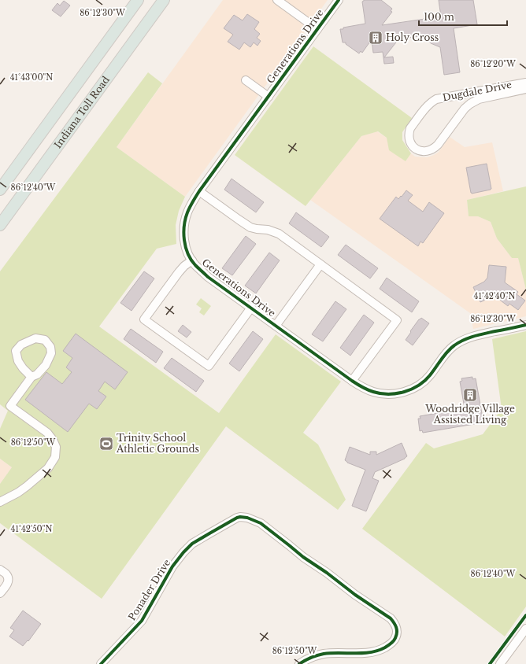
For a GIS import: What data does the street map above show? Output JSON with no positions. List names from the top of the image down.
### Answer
{
  "streets": {
    "highway": ["Indiana Toll Road"],
    "street": ["Generations Drive", "Dugdale Drive", "Ponader Drive"]
  },
  "places": {
    "building": ["Holy Cross", "Woodridge Village Assisted Living"],
    "sports": ["Trinity School Athletic Grounds"]
  },
  "scale_bar": "100 m",
  "coordinates": [
    "86°12'30\"W",
    "86°12'20\"W",
    "41°43'00\"N",
    "86°12'40\"W",
    "41°42'40\"N",
    "86°12'50\"W",
    "41°42'50\"N"
  ]
}
